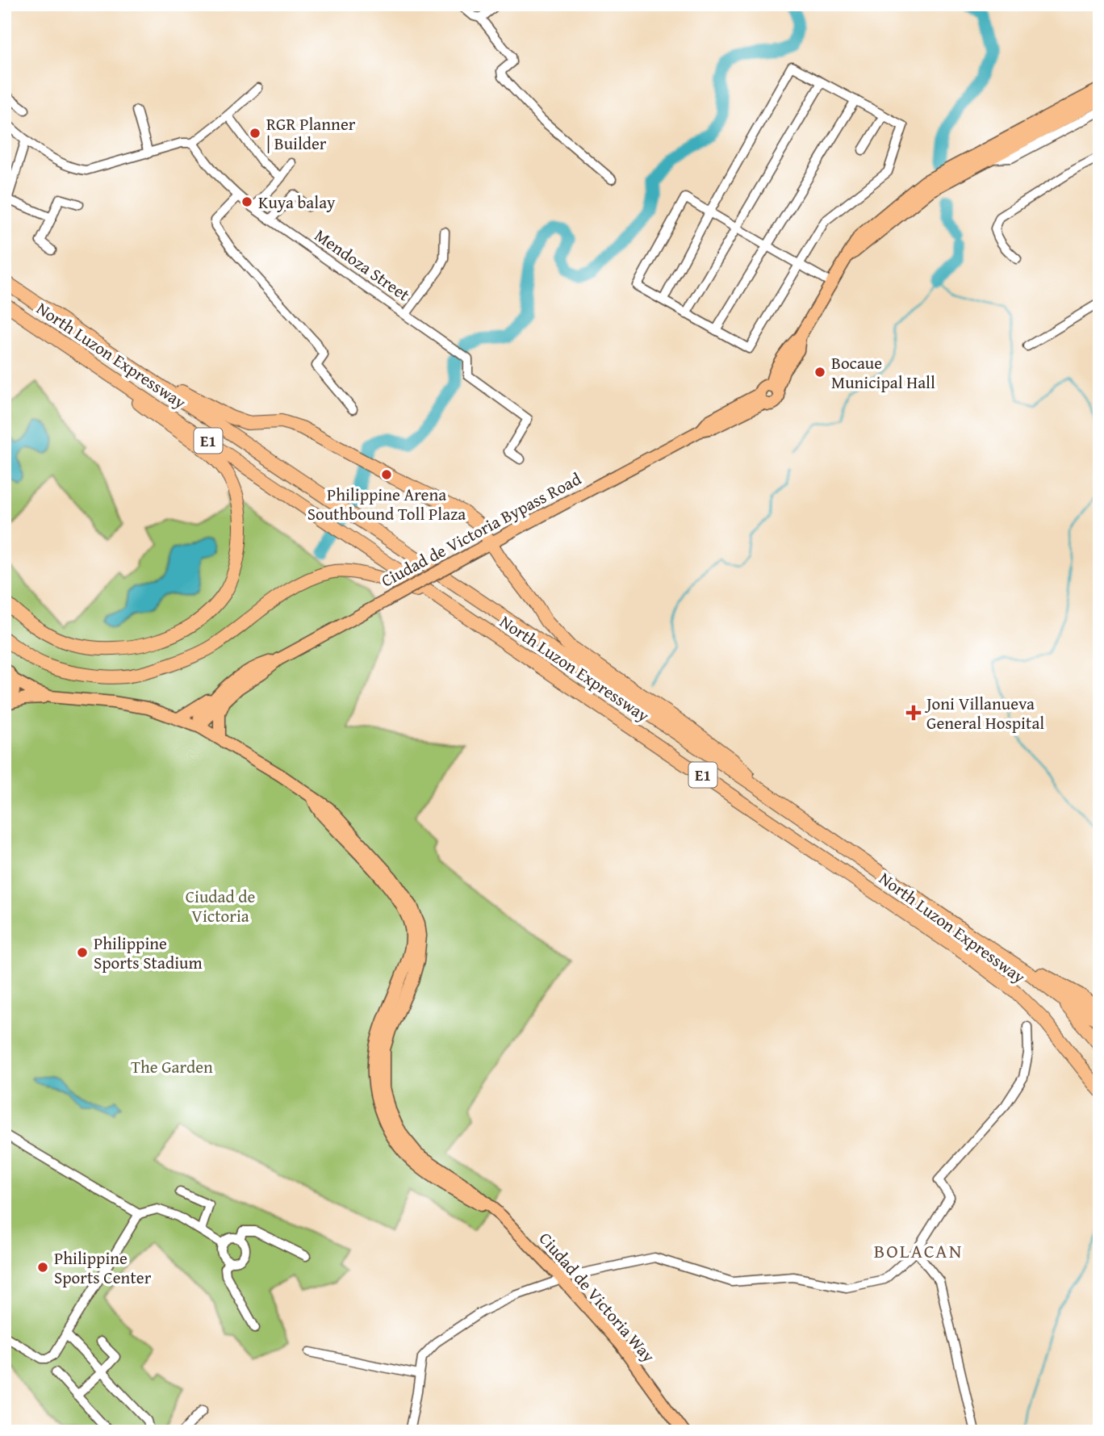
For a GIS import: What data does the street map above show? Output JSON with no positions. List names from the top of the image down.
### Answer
{
  "streets": {
    "highway": ["North Luzon Expressway", "E1"],
    "main road": ["Ciudad de Victoria Bypass Road", "Ciudad de Victoria Way"],
    "street": ["Mendoza Street"]
  },
  "crossings": [
    ["Ciudad de Victoria Bypass Road", "Ciudad de Victoria Way"]
  ],
  "districts": ["BOLACAN"],
  "parks": ["Ciudad de Victoria", "The Garden"],
  "places": {
    "other": [
      "RGR Planner | Builder",
      "Kuya balay",
      "Bocaue Municipal Hall",
      "Philippine Arena Southbound Toll Plaza",
      "Philippine Sports Stadium",
      "Philippine Sports Center"
    ],
    "health": ["Joni Villanueva General Hospital"]
  }
}
